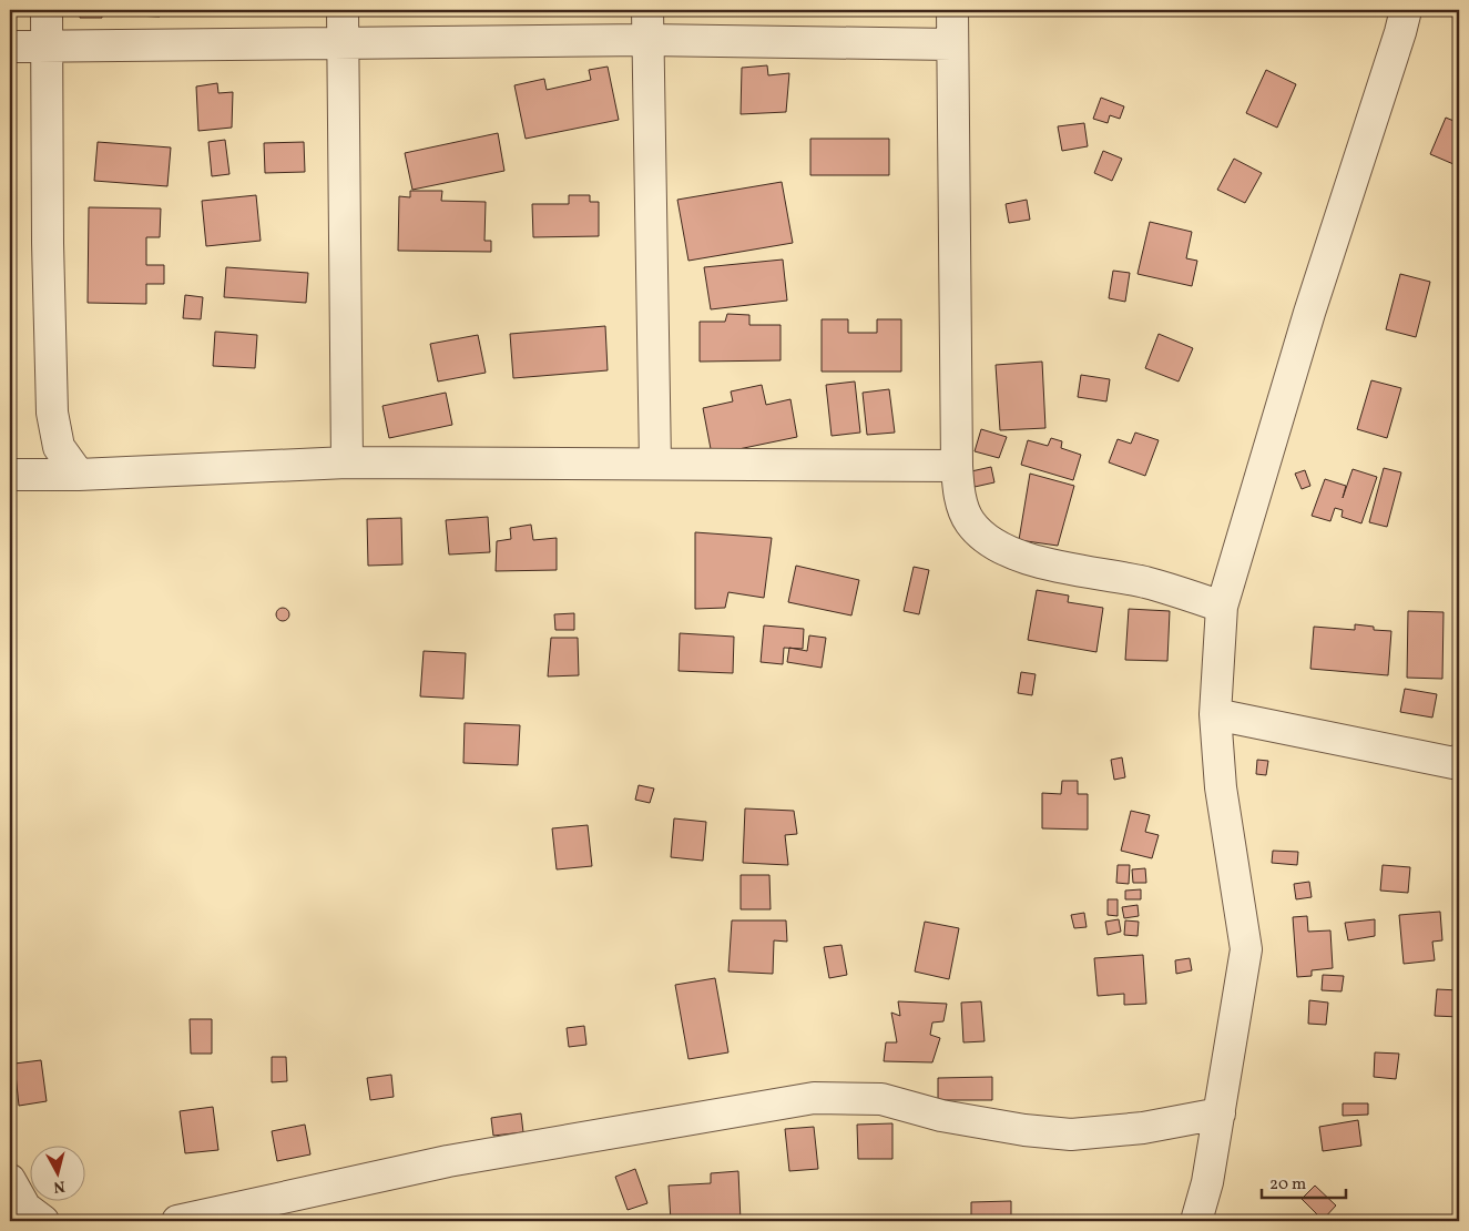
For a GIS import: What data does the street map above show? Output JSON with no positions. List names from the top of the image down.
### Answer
{
  "scale_bar": "20 m",
  "north": "bottom"
}
